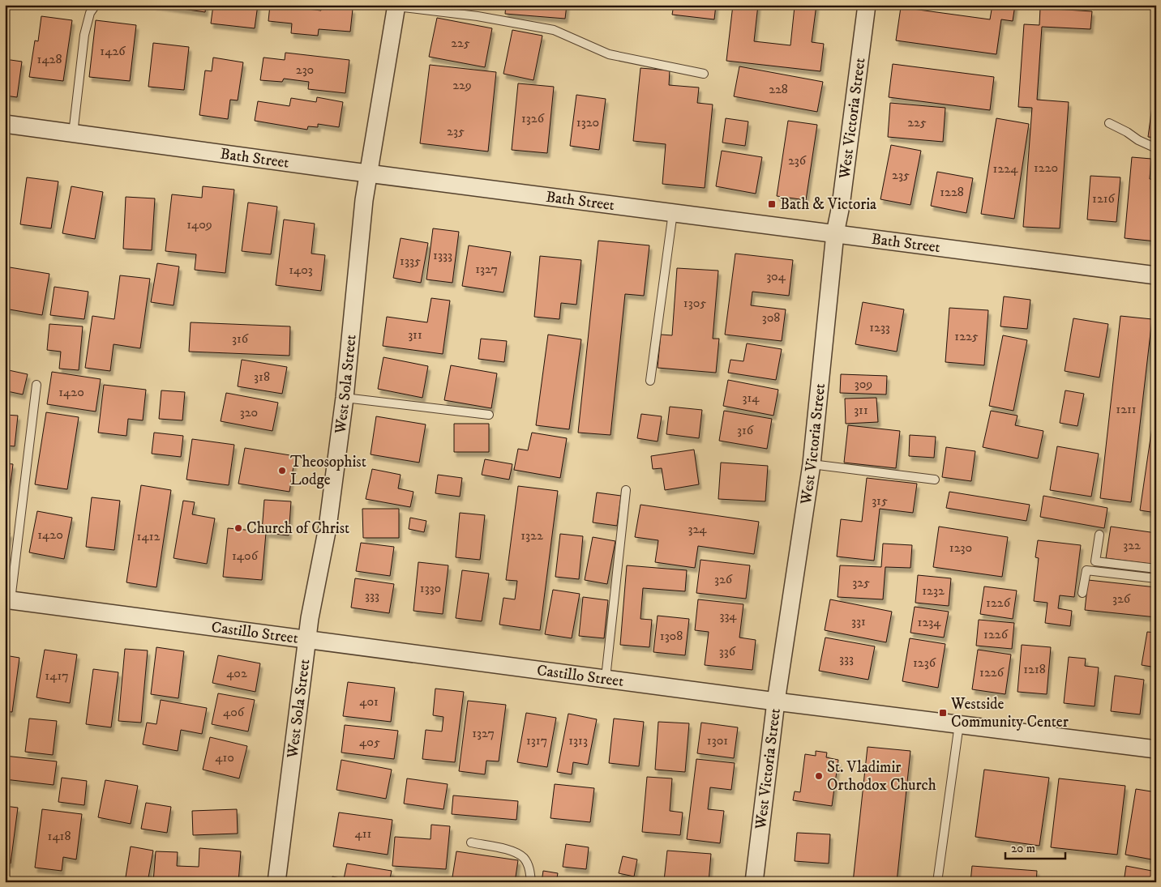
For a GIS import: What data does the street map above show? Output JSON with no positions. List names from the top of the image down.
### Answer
{
  "streets": {
    "street": [
      "West Victoria Street",
      "Bath Street",
      "West Sola Street",
      "Castillo Street"
    ]
  },
  "crossings": [
    ["West Victoria Street", "Bath Street"],
    ["West Victoria Street", "Castillo Street"],
    ["Bath Street", "West Sola Street"],
    ["West Sola Street", "Castillo Street"]
  ],
  "places": {
    "transit": ["Bath & Victoria", "Westside Community Center"],
    "other": ["Theosophist Lodge", "Church of Christ", "St. Vladimir Orthodox Church"]
  },
  "house_numbers": [
    "225",
    "1426",
    "1428",
    "230",
    "229",
    "228",
    "1326",
    "1320",
    "225",
    "235",
    "236",
    "1220",
    "1224",
    "235",
    "1228",
    "1216",
    "1409",
    "1333",
    "1335",
    "1327",
    "1403",
    "304",
    "1305",
    "308",
    "1233",
    "311",
    "1225",
    "316",
    "318",
    "309",
    "1420",
    "314",
    "1211",
    "311",
    "320",
    "316",
    "315",
    "324",
    "1420",
    "1322",
    "1412",
    "322",
    "1230",
    "1406",
    "326",
    "325",
    "1330",
    "1232",
    "333",
    "326",
    "1226",
    "334",
    "331",
    "1234",
    "1226",
    "1308",
    "336",
    "333",
    "1236",
    "1218",
    "1226",
    "402",
    "1417",
    "401",
    "406",
    "1327",
    "1317",
    "1313",
    "1301",
    "405",
    "410",
    "411",
    "1418"
  ],
  "scale_bar": "20 m"
}
